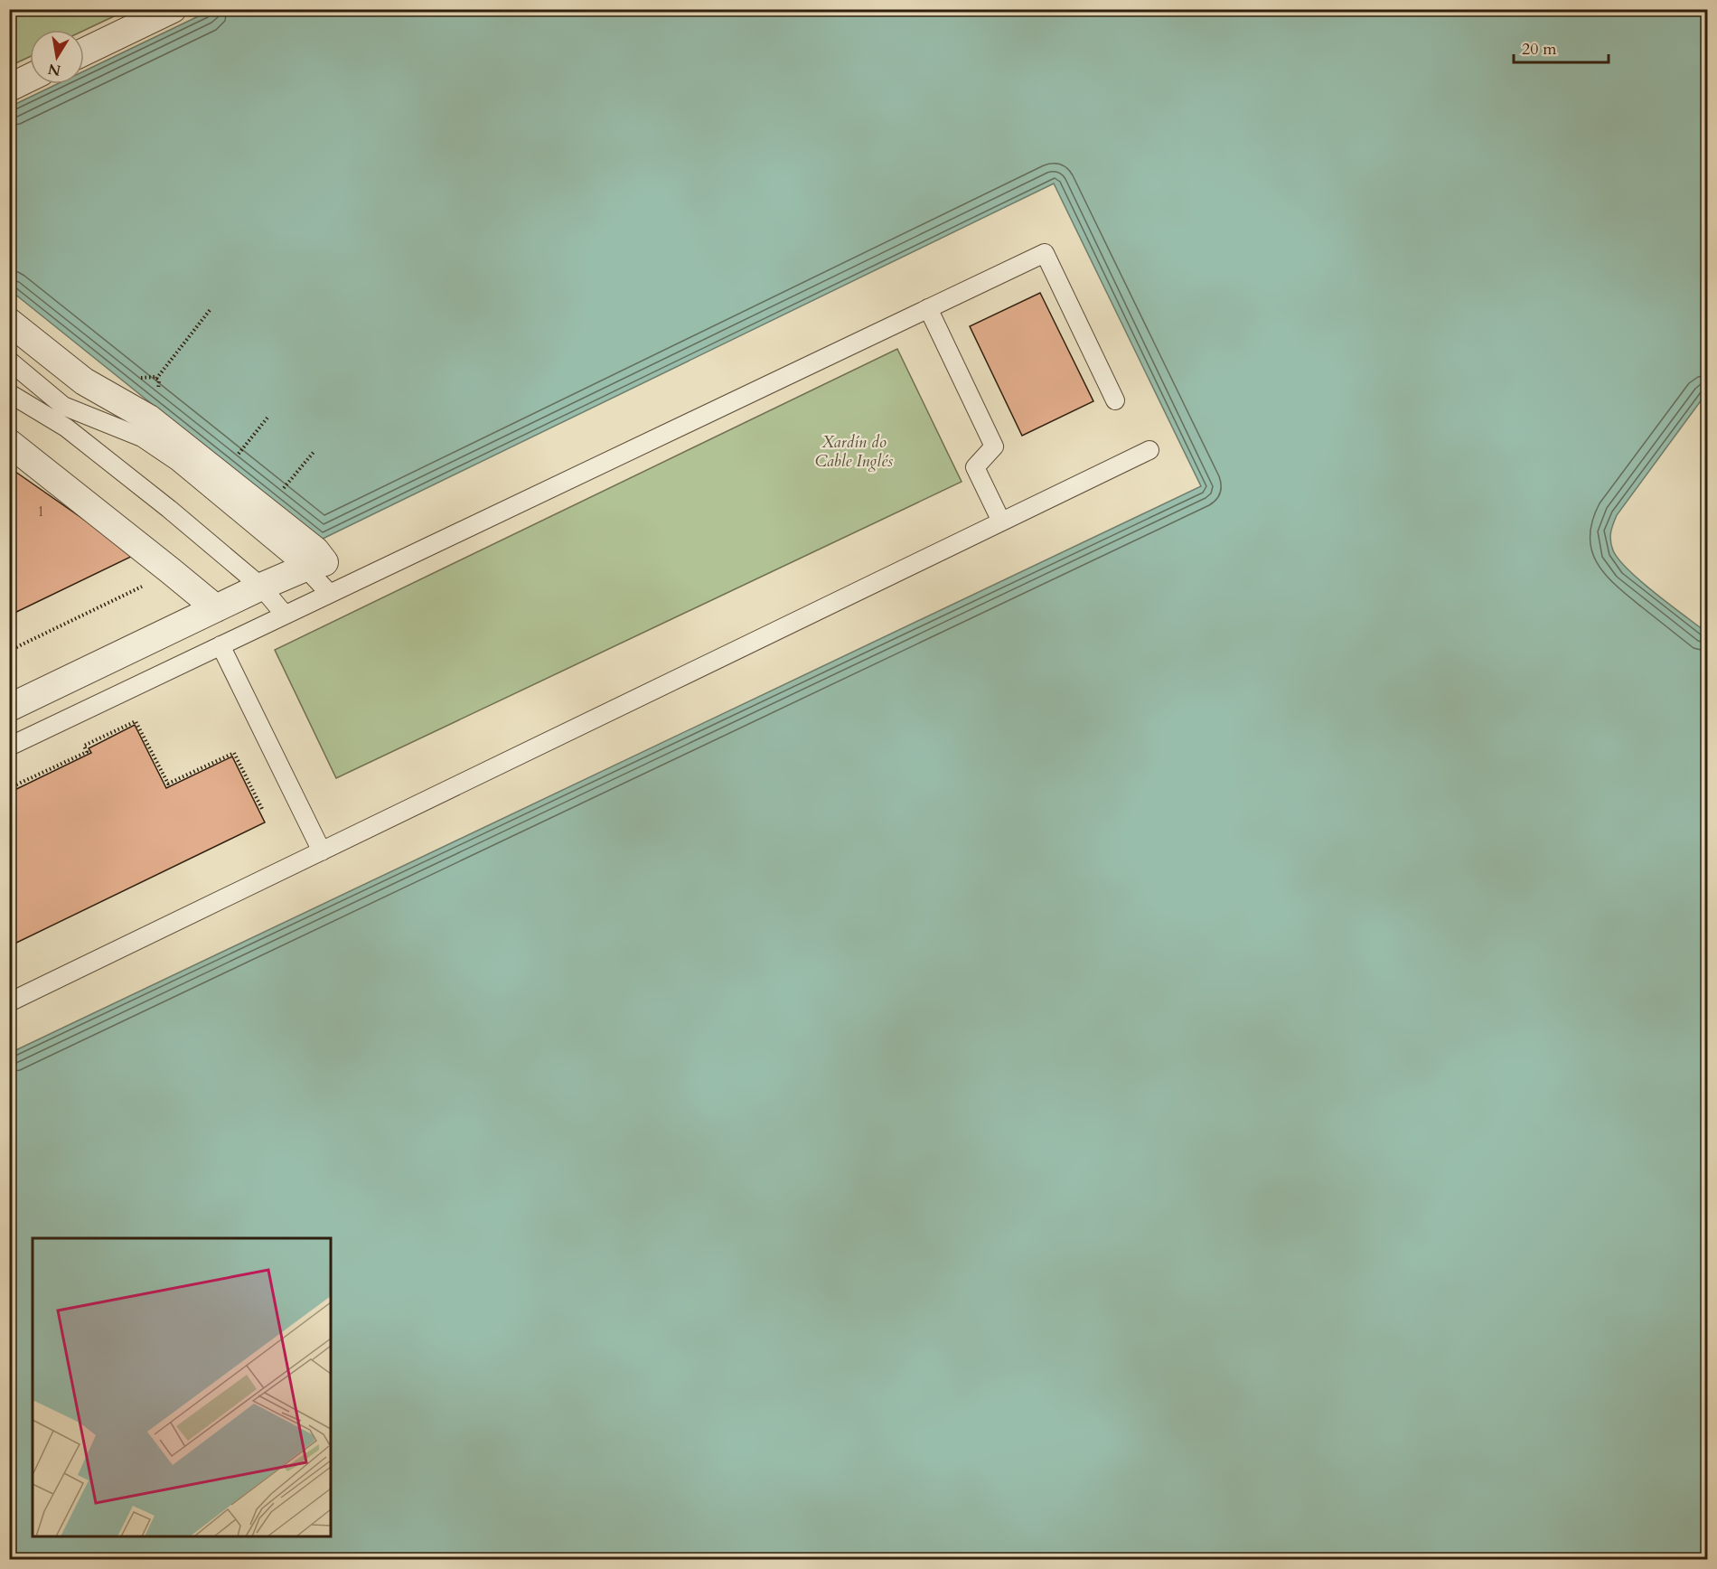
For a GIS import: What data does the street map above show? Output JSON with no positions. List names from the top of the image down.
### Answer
{
  "parks": ["Xardín do Cable Inglés"],
  "house_numbers": ["1"],
  "scale_bar": "20 m",
  "north": "bottom"
}
